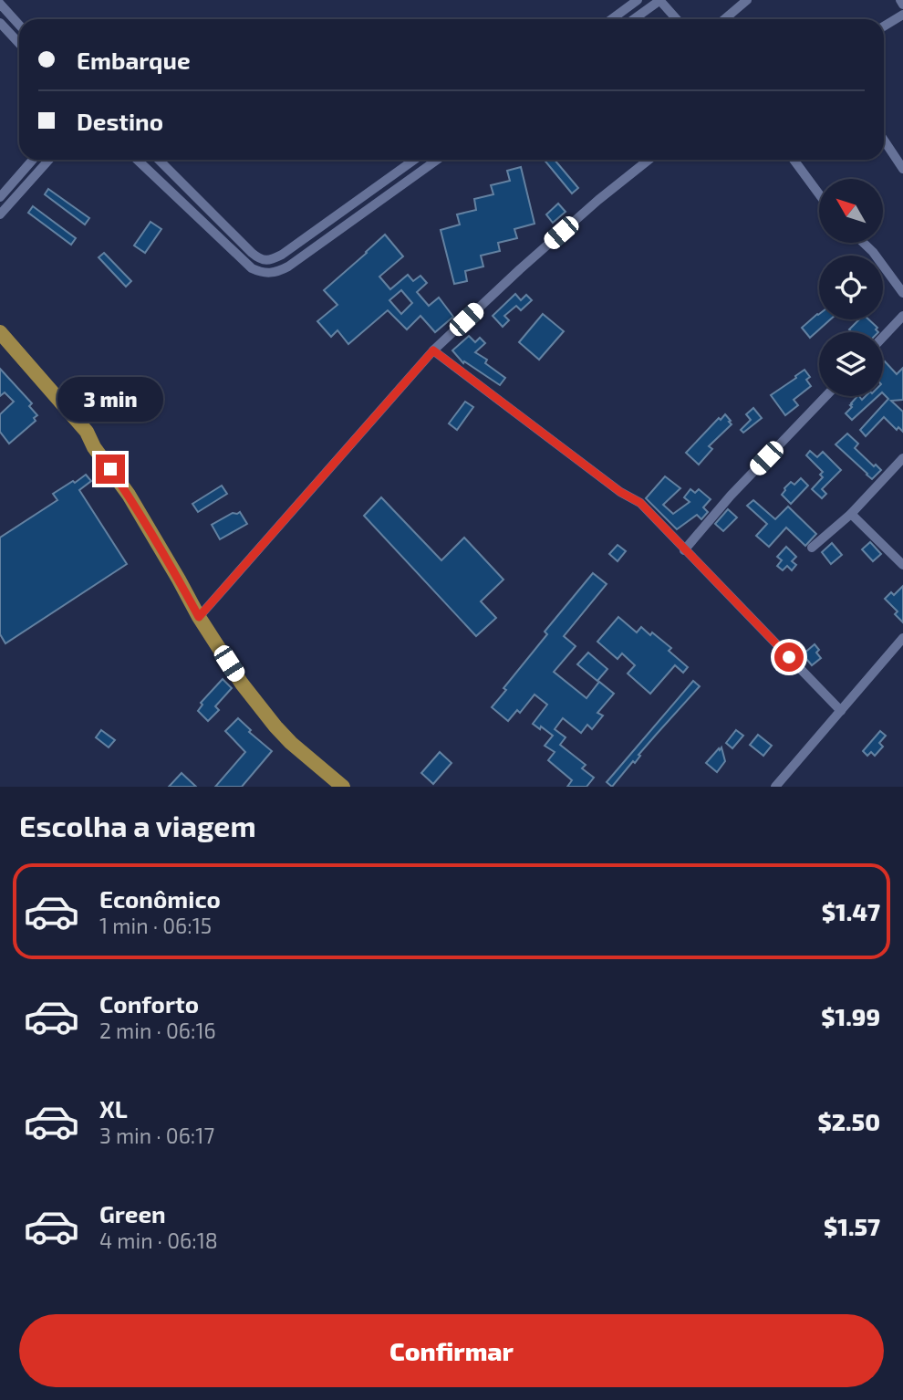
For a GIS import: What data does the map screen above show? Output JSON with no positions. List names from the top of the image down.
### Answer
{
  "north": "top left",
  "page": {
    "banner": ["Embarque", "Destino"],
    "bubble": "3 min",
    "heading": "Escolha a viagem",
    "list": [
      {
        "name": "Econômico",
        "note": "1 min · 06:15",
        "value": "$1.47"
      },
      {
        "name": "Conforto",
        "note": "2 min · 06:16",
        "value": "$1.99"
      },
      {
        "name": "XL",
        "note": "3 min · 06:17",
        "value": "$2.50"
      },
      {
        "name": "Green",
        "note": "4 min · 06:18",
        "value": "$1.57"
      }
    ],
    "buttons": "Confirmar"
  }
}
